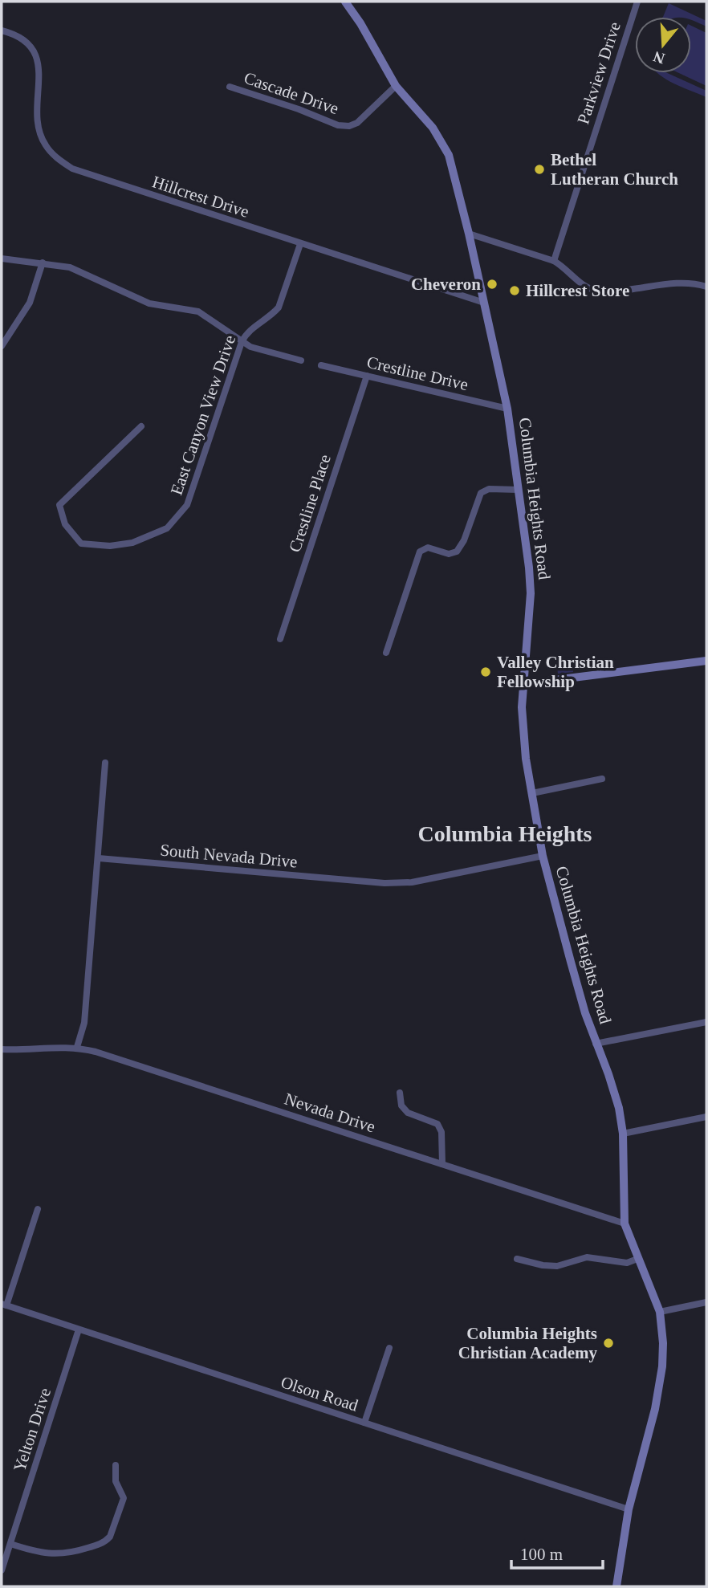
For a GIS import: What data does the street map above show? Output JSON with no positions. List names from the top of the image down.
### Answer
{
  "streets": {
    "street": [
      "Parkview Drive",
      "Cascade Drive",
      "Hillcrest Drive",
      "Crestline Drive",
      "East Canyon View Drive",
      "Columbia Heights Road",
      "Crestline Place",
      "South Nevada Drive",
      "Nevada Drive",
      "Olson Road",
      "Yelton Drive"
    ]
  },
  "crossings": [
    ["Cascade Drive", "Columbia Heights Road"],
    ["Hillcrest Drive", "East Canyon View Drive"],
    ["Hillcrest Drive", "Columbia Heights Road"],
    ["Crestline Drive", "Columbia Heights Road"],
    ["Crestline Drive", "Crestline Place"],
    ["Columbia Heights Road", "South Nevada Drive"],
    ["Columbia Heights Road", "Nevada Drive"],
    ["Columbia Heights Road", "Olson Road"],
    ["Olson Road", "Yelton Drive"]
  ],
  "districts": ["Columbia Heights"],
  "places": [
    "Bethel Lutheran Church",
    "Cheveron",
    "Hillcrest Store",
    "Valley Christian Fellowship",
    "Columbia Heights Christian Academy"
  ],
  "scale_bar": "100 m",
  "north": "bottom"
}
